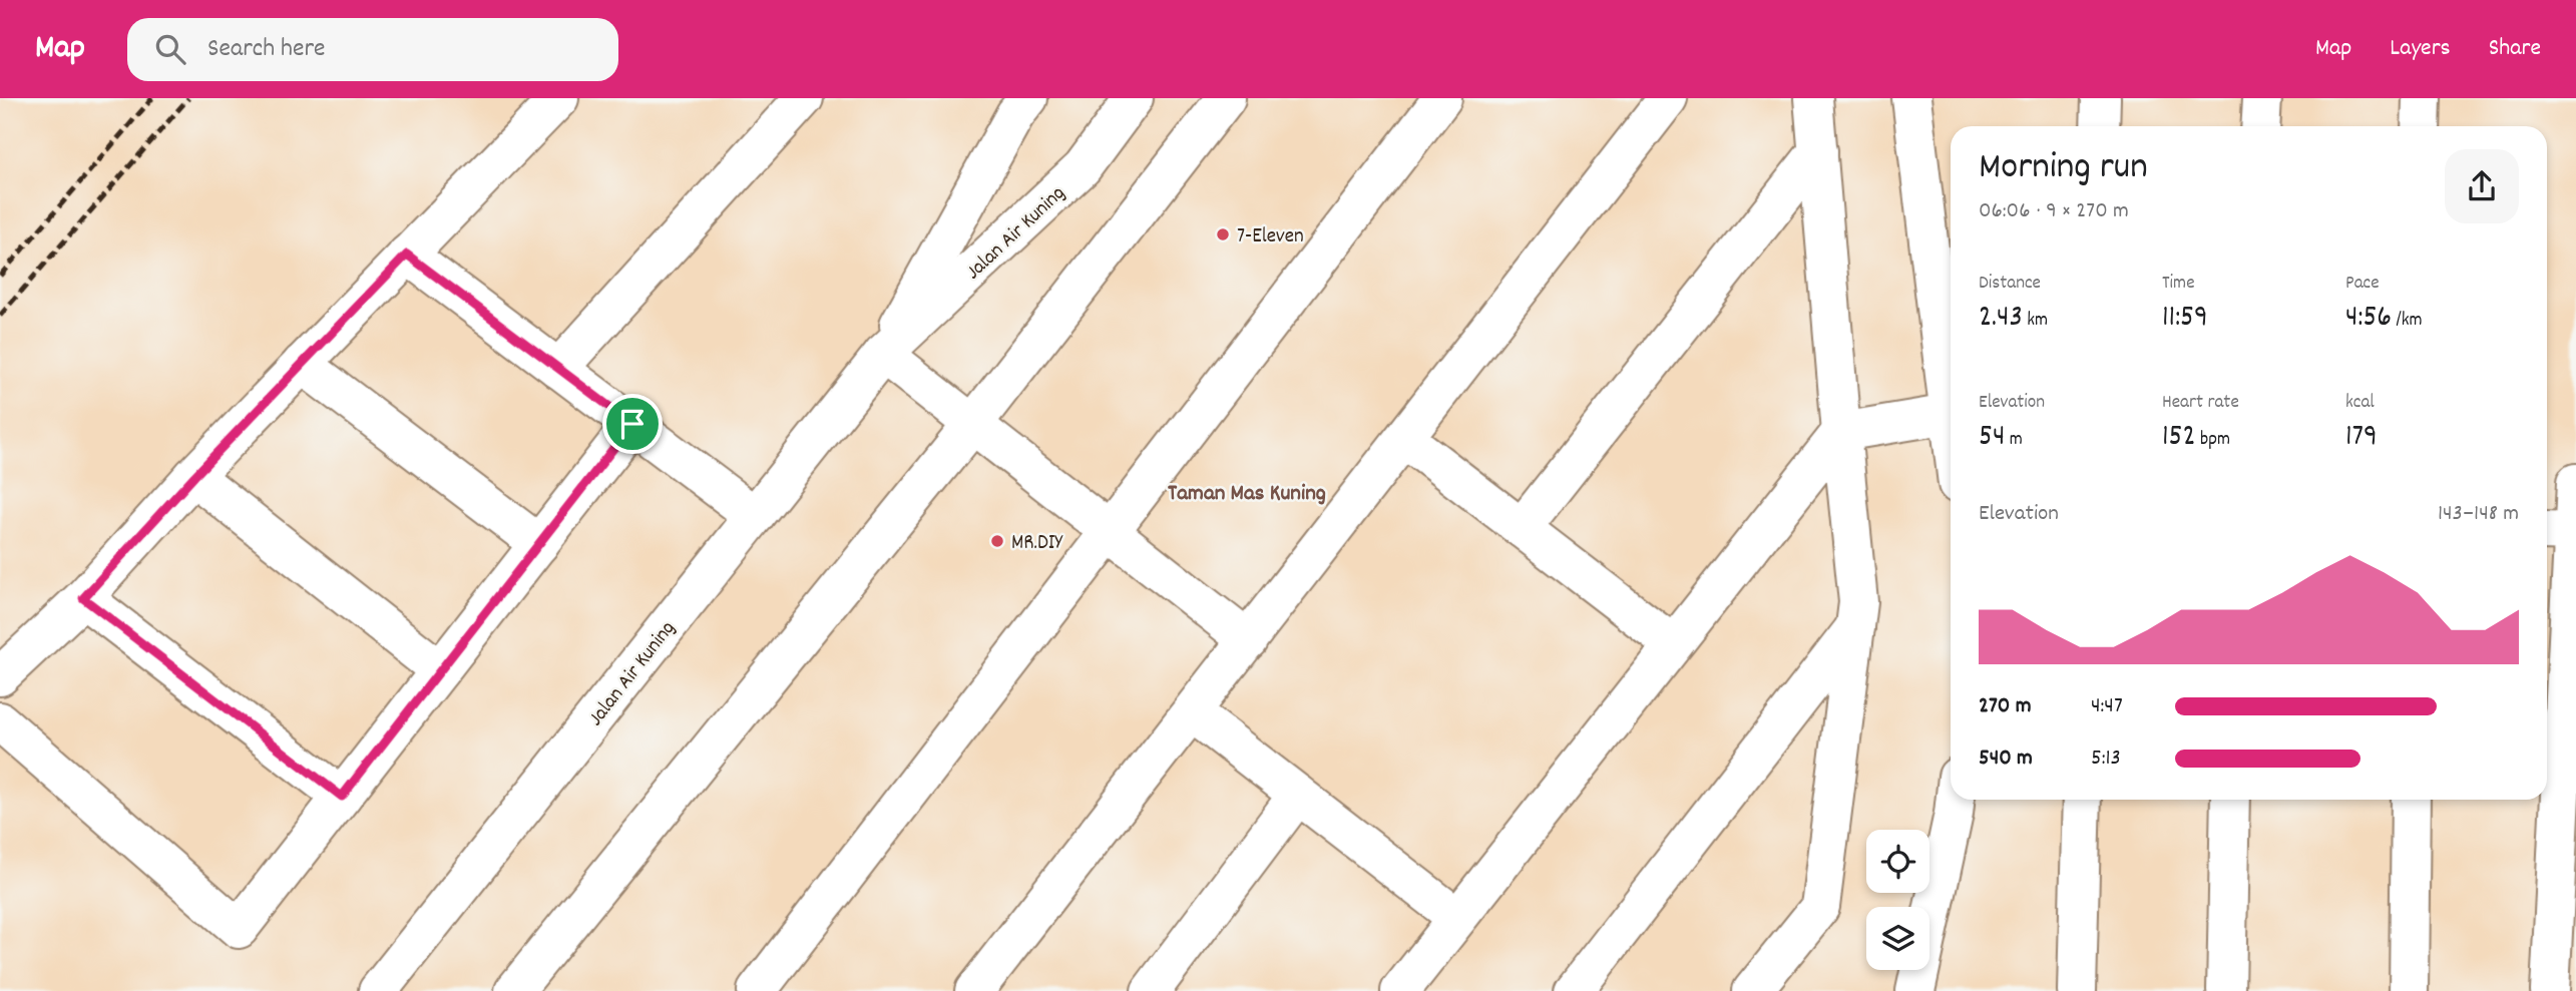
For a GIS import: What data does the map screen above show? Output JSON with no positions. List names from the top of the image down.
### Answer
{
  "streets": {
    "street": ["Jalan Air Kuning"]
  },
  "districts": ["Taman Mas Kuning"],
  "places": ["7-Eleven", "MR.DIY"],
  "page": {
    "header": "Map",
    "search": "Search here",
    "nav": ["Map", "Layers", "Share"],
    "heading": ["Morning run", "06:06 · 9 × 270 m"],
    "stats": [
      ["Distance", "2.43 km"],
      ["Time", "11:59"],
      ["Pace", "4:56 /km"],
      ["Elevation", "54 m"],
      ["Heart rate", "152 bpm"],
      ["kcal", "179"]
    ],
    "chart": ["Elevation", "143–148 m"],
    "list": [
      {
        "name": "270 m",
        "note": "4:47"
      },
      {
        "name": "540 m",
        "note": "5:13"
      }
    ]
  }
}
